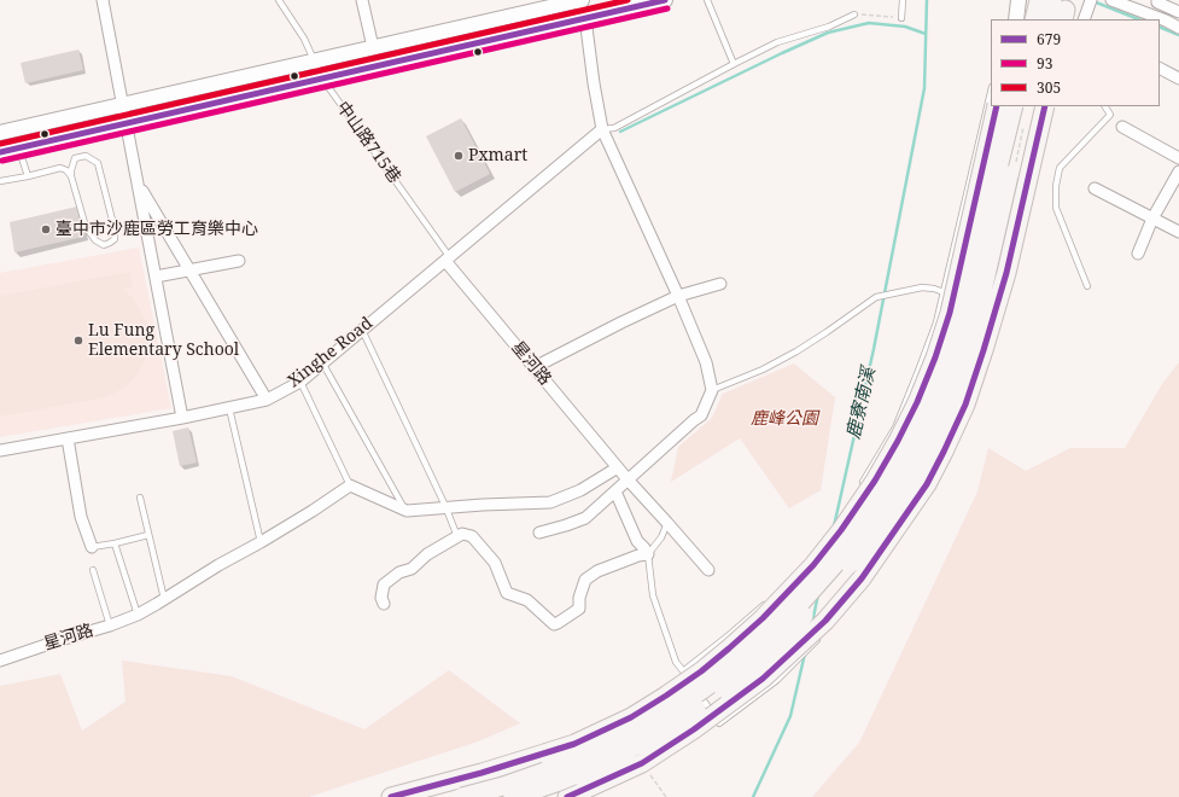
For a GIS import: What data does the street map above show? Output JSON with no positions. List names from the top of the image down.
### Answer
{
  "streets": {
    "street": ["Xinghe Road", "星河路"],
    "lane": ["中山路715巷"]
  },
  "crossings": [
    ["中山路715巷", "Xinghe Road"],
    ["中山路715巷", "星河路"],
    ["Xinghe Road", "星河路"]
  ],
  "water": ["鹿寮南溪"],
  "parks": ["鹿峰公園"],
  "places": ["Pxmart", "臺中市沙鹿區勞工育樂中心", "Lu Fung Elementary School"],
  "lines": ["transit line 679", "transit line 305", "transit line 93"],
  "legend": ["679", "93", "305"]
}
